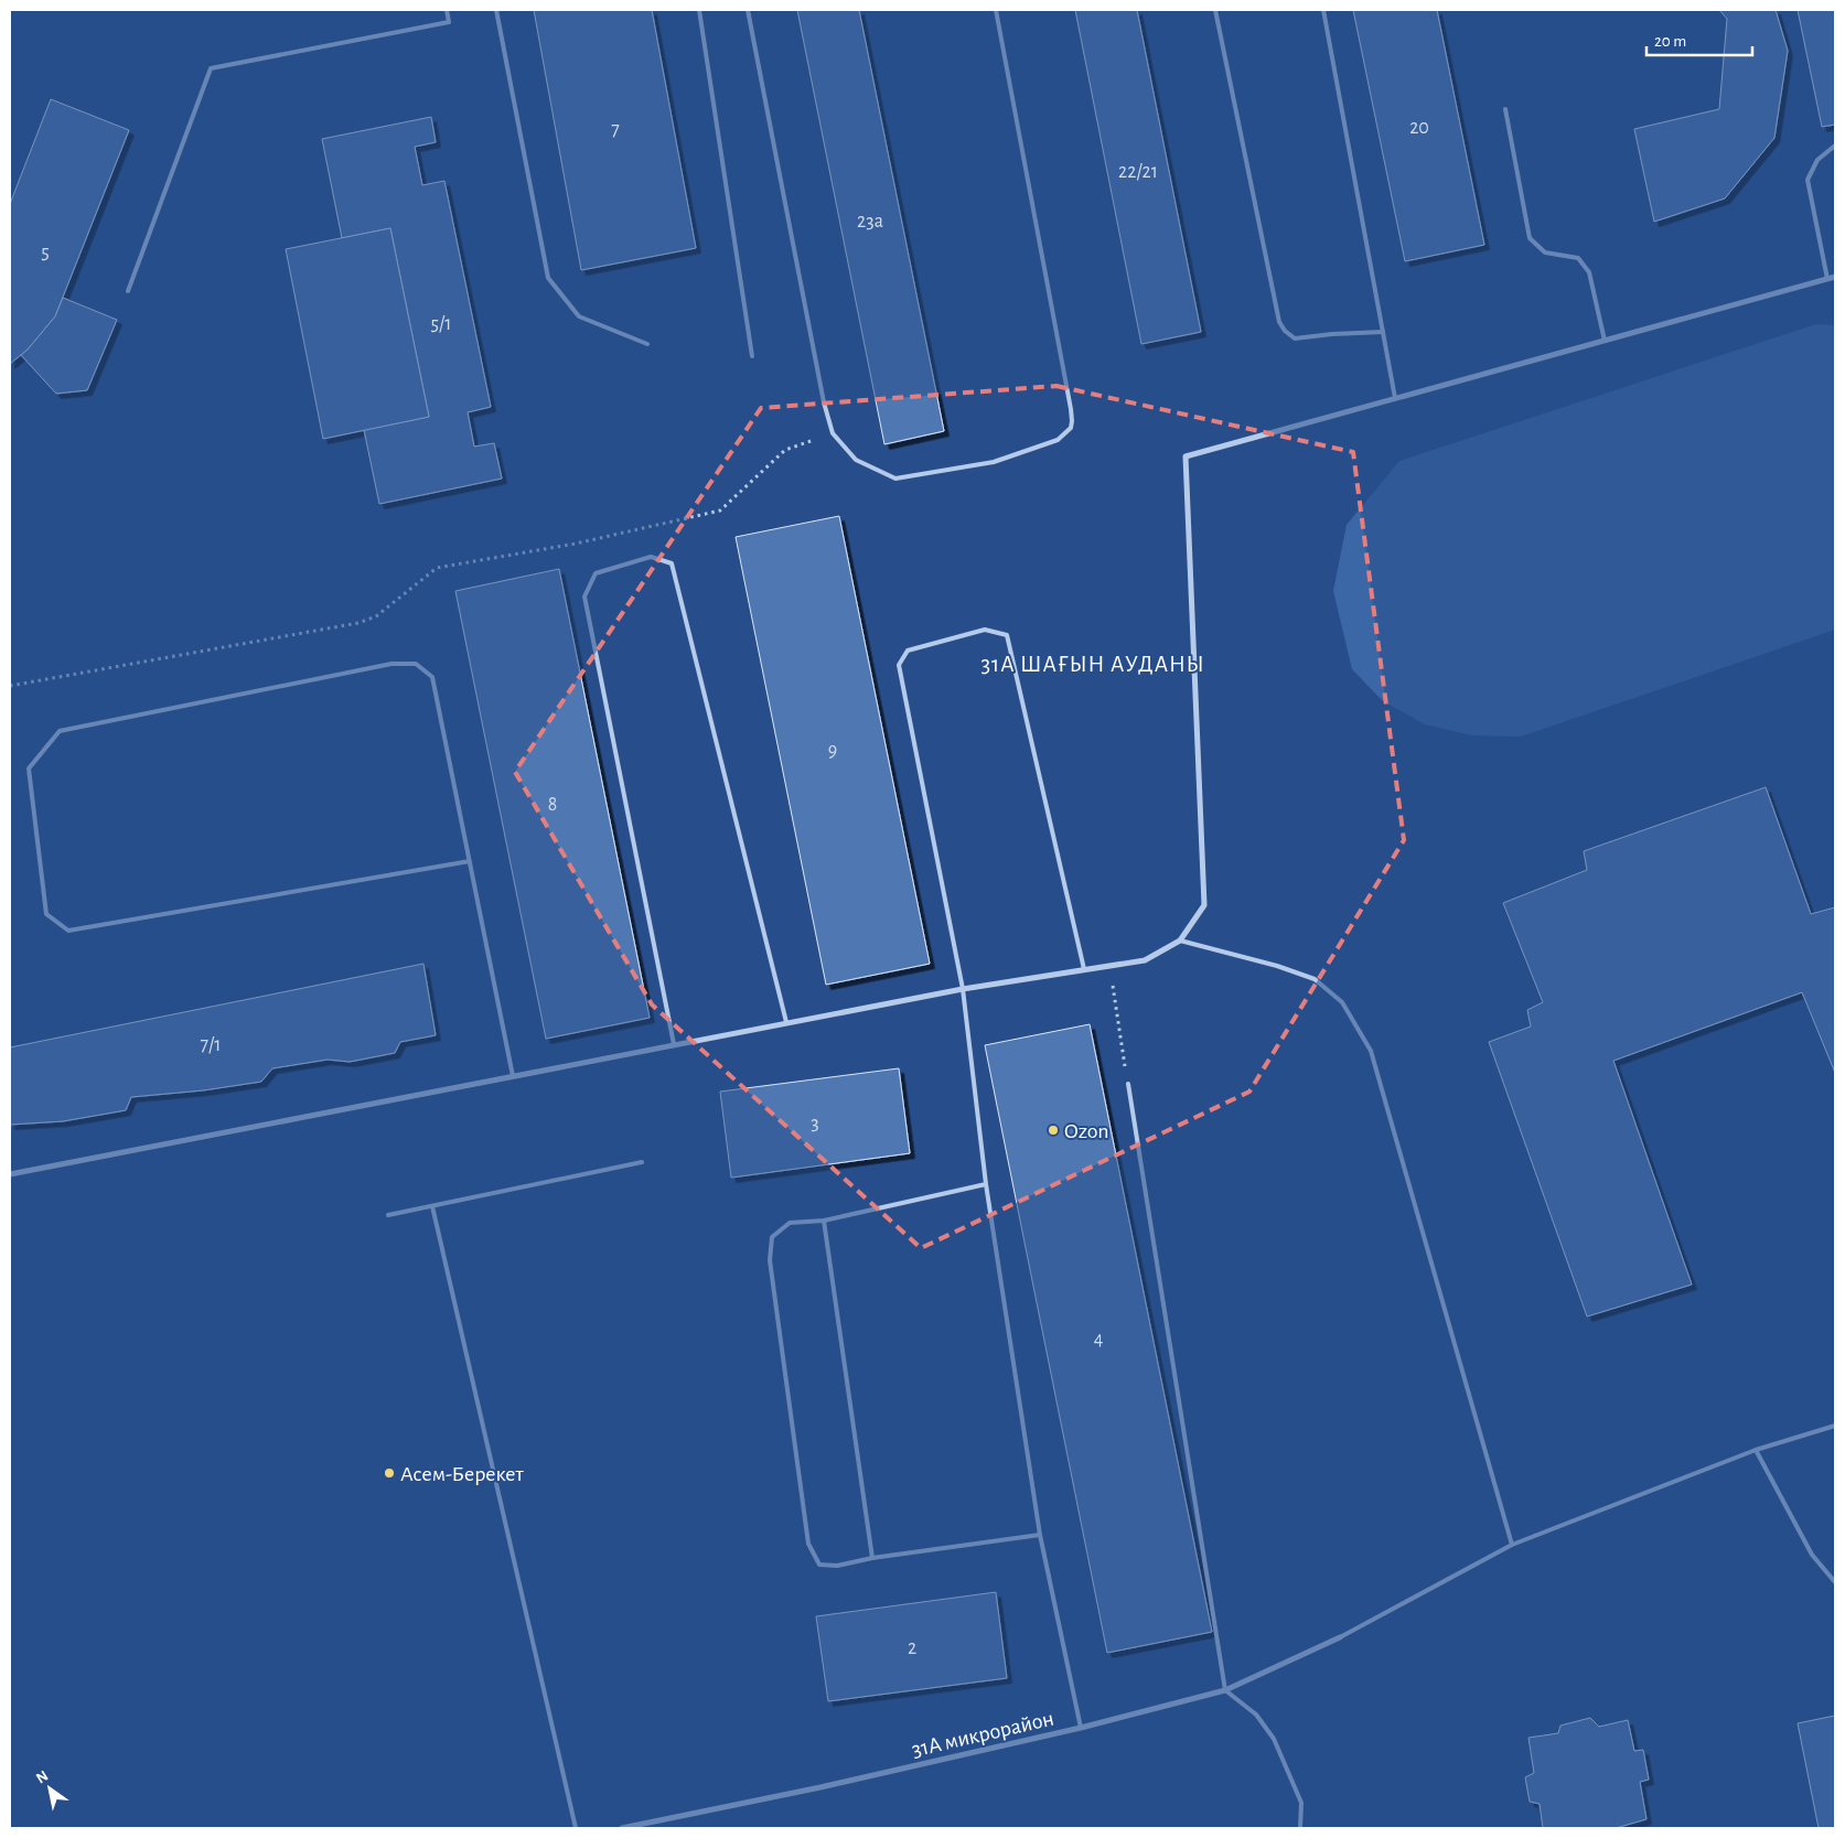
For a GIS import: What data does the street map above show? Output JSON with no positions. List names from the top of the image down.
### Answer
{
  "streets": {
    "street": ["31А микрорайон"]
  },
  "districts": ["31А ШАҒЫН АУДАНЫ"],
  "places": ["Ozon", "Асем-Берекет"],
  "house_numbers": [
    "20",
    "7",
    "22/21",
    "23а",
    "5",
    "5/1",
    "9",
    "8",
    "7/1",
    "3",
    "4",
    "2"
  ],
  "scale_bar": "20 m",
  "north": "top left"
}
